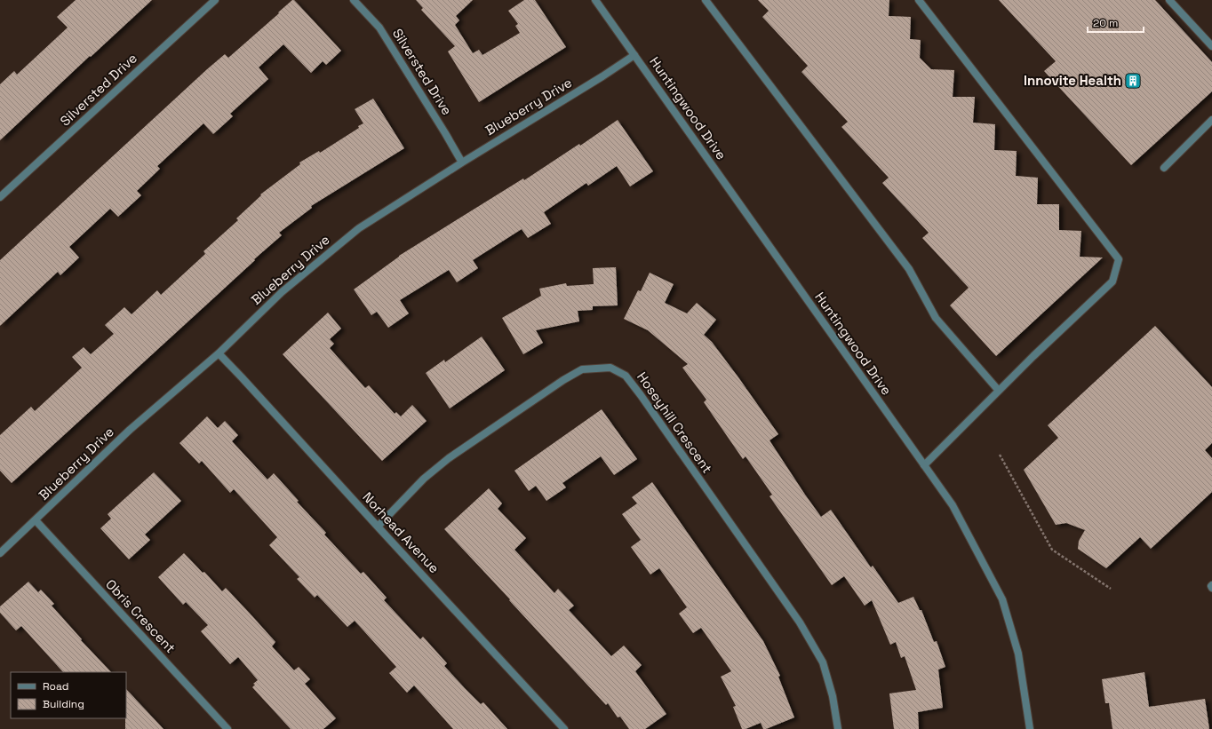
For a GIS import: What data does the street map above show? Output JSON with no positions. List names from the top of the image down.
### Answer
{
  "streets": {
    "street": [
      "Silversted Drive",
      "Blueberry Drive",
      "Huntingwood Drive",
      "Hoseyhill Crescent",
      "Norhead Avenue",
      "Obris Crescent"
    ]
  },
  "crossings": [
    ["Silversted Drive", "Blueberry Drive"],
    ["Blueberry Drive", "Huntingwood Drive"],
    ["Blueberry Drive", "Norhead Avenue"],
    ["Blueberry Drive", "Obris Crescent"],
    ["Hoseyhill Crescent", "Norhead Avenue"]
  ],
  "places": {
    "building": ["Innovite Health"]
  },
  "legend": ["Road", "Building"],
  "scale_bar": "20 m"
}
